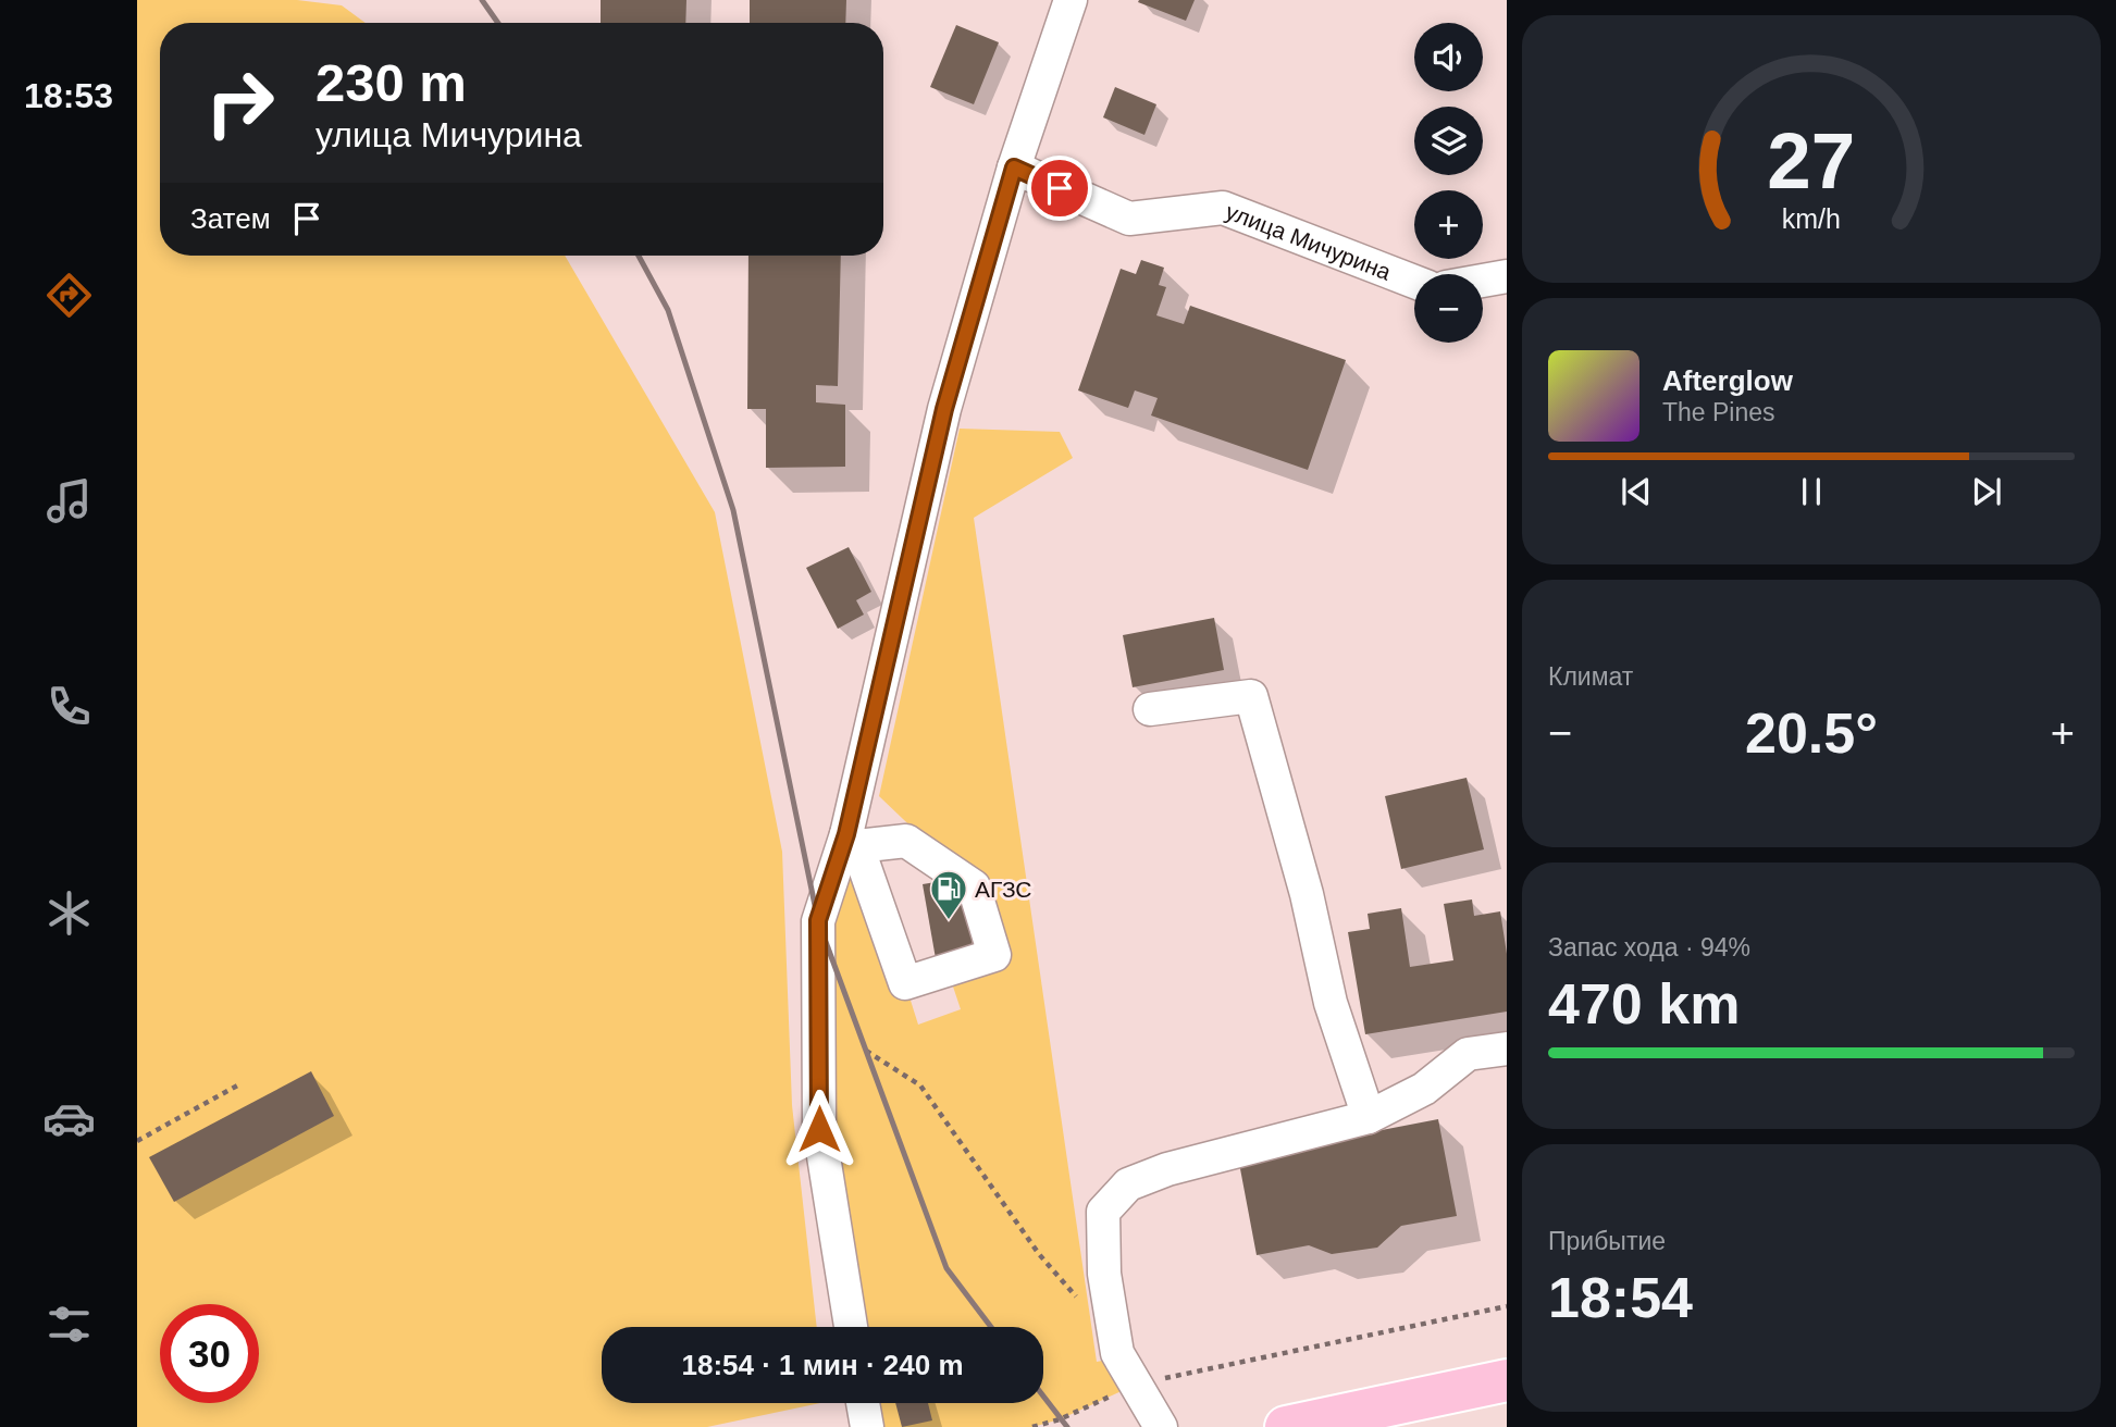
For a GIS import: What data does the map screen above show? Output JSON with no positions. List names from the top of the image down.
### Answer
{
  "streets": {
    "street": ["улица Мичурина"]
  },
  "places": {
    "fuel station": ["АГЗС"]
  },
  "page": {
    "tabs": "18:53",
    "map_buttons": ["+", "−"],
    "turn": ["230 m", "улица Мичурина"],
    "then": "Затем",
    "song": ["Afterglow", "The Pines"],
    "tile": [
      "Климат",
      ["Запас хода · 94%", "470 km"],
      ["Прибытие", "18:54"]
    ],
    "heat": ["−", "20.5°", "+"],
    "limit": "30",
    "trip": "18:54 · 1 мин · 240 m",
    "gauge": ["27", "km/h"]
  }
}
